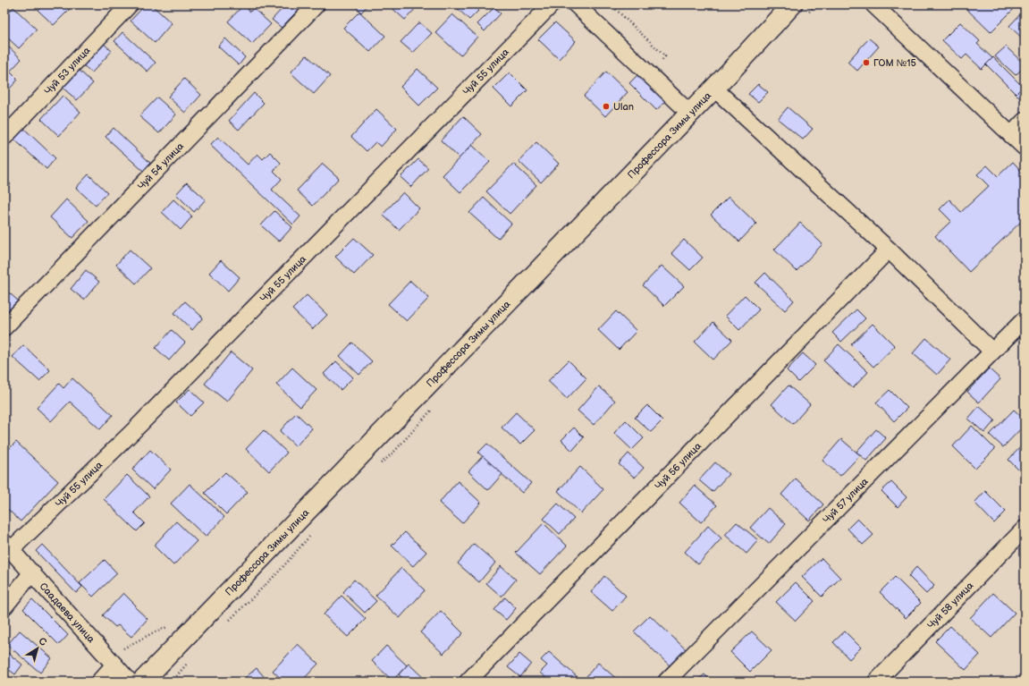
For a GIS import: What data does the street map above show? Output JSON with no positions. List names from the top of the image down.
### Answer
{
  "streets": {
    "street": [
      "Чуй 53 улица",
      "Чуй 55 улица",
      "Профессора Зимы улица",
      "Чуй 54 улица",
      "Чуй 56 улица",
      "Чуй 57 улица",
      "Чуй 58 улица",
      "Саадаева улица"
    ]
  },
  "crossings": [
    ["Чуй 55 улица", "Саадаева улица"]
  ],
  "places": ["ГОМ №15", "Ulan"],
  "north": "top right"
}
